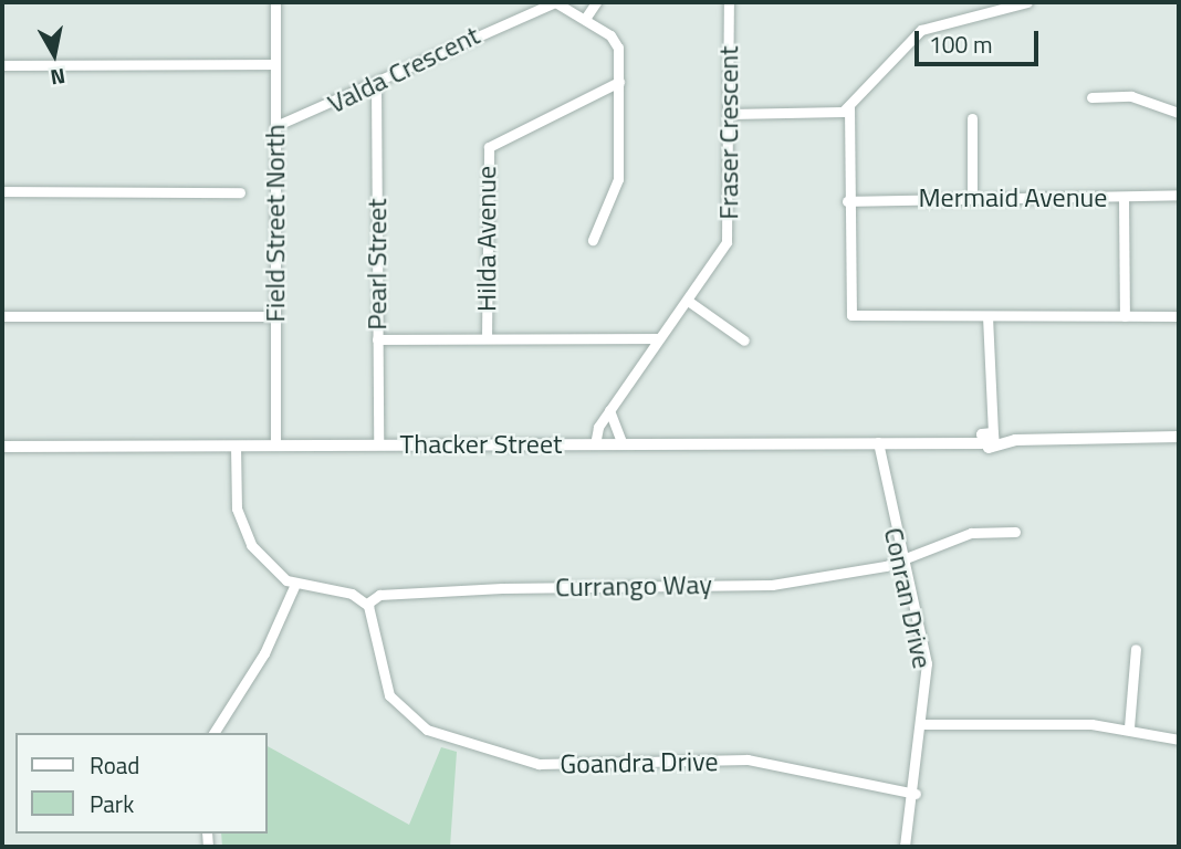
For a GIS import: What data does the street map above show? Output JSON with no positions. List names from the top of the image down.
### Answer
{
  "streets": {
    "street": [
      "Valda Crescent",
      "Fraser Crescent",
      "Mermaid Avenue",
      "Field Street North",
      "Hilda Avenue",
      "Pearl Street",
      "Thacker Street",
      "Currango Way",
      "Conran Drive",
      "Goandra Drive"
    ]
  },
  "crossings": [
    ["Valda Crescent", "Field Street North"],
    ["Valda Crescent", "Hilda Avenue"],
    ["Valda Crescent", "Pearl Street"],
    ["Fraser Crescent", "Thacker Street"],
    ["Field Street North", "Thacker Street"],
    ["Pearl Street", "Thacker Street"],
    ["Thacker Street", "Conran Drive"],
    ["Currango Way", "Conran Drive"],
    ["Currango Way", "Goandra Drive"],
    ["Conran Drive", "Goandra Drive"]
  ],
  "legend": ["Road", "Park"],
  "scale_bar": "100 m",
  "north": "bottom"
}
